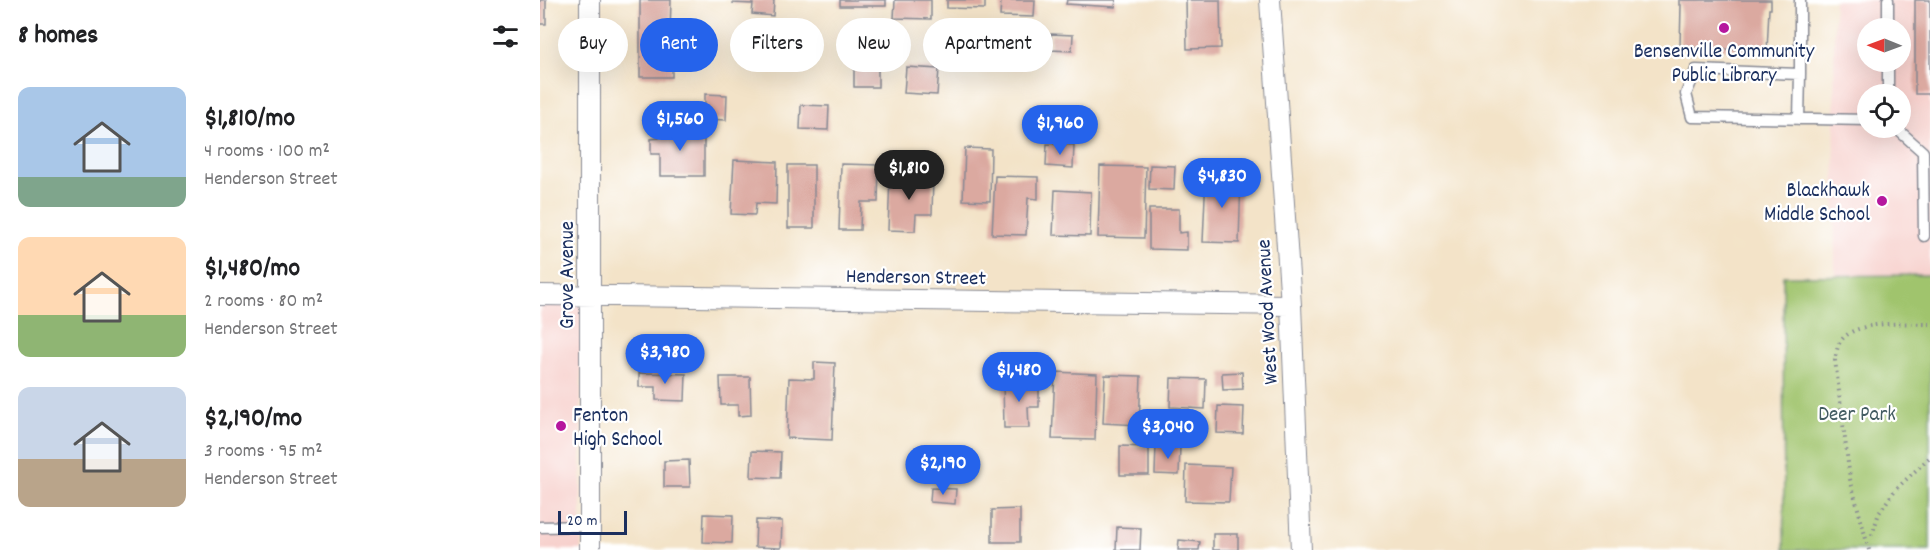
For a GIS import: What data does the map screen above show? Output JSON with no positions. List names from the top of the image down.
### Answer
{
  "streets": {
    "street": ["Grove Avenue", "Henderson Street", "West Wood Avenue"]
  },
  "crossings": [
    ["Grove Avenue", "Henderson Street"],
    ["Henderson Street", "West Wood Avenue"]
  ],
  "parks": ["Deer Park"],
  "places": ["Bensenville Community Public Library", "Blackhawk Middle School", "Fenton High School"],
  "scale_bar": "20 m",
  "north": "left",
  "page": {
    "heading": "8 homes",
    "chip": [
      "Buy",
      "Rent",
      "Filters",
      "New",
      "Apartment"
    ],
    "list": [
      {
        "name": "$1,810/mo",
        "note": "4 rooms · 100 m² · Henderson Street"
      },
      {
        "name": "$1,480/mo",
        "note": "2 rooms · 80 m² · Henderson Street"
      },
      {
        "name": "$2,190/mo",
        "note": "3 rooms · 95 m² · Henderson Street"
      }
    ],
    "price": [
      "$1,560",
      "$1,960",
      "$1,810",
      "$4,830",
      "$3,980",
      "$1,480",
      "$3,040",
      "$2,190"
    ],
    "scale": "20 m"
  }
}
